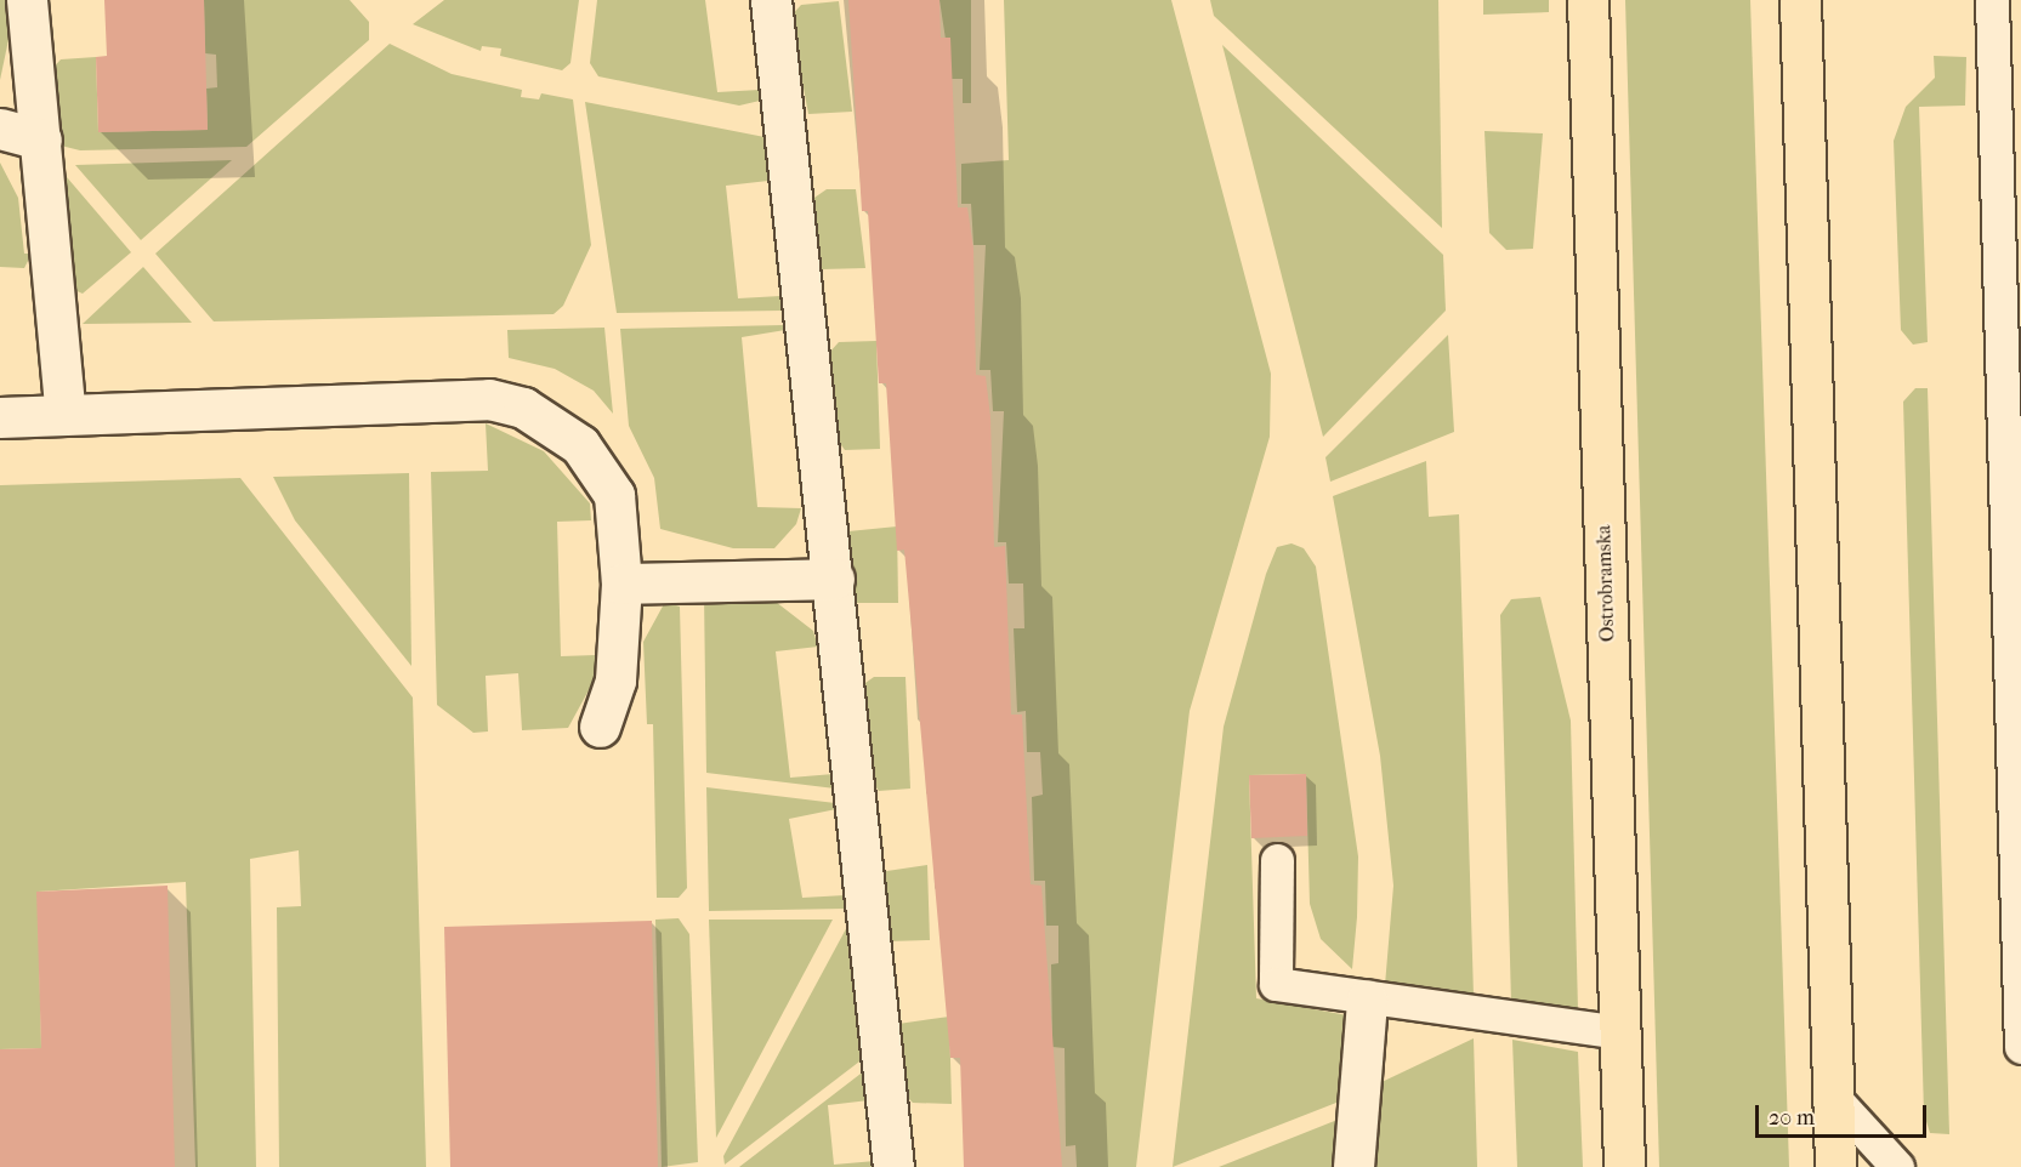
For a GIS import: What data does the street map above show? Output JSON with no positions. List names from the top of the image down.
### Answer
{
  "streets": {
    "main road": ["Ostrobramska"]
  },
  "scale_bar": "20 m"
}
